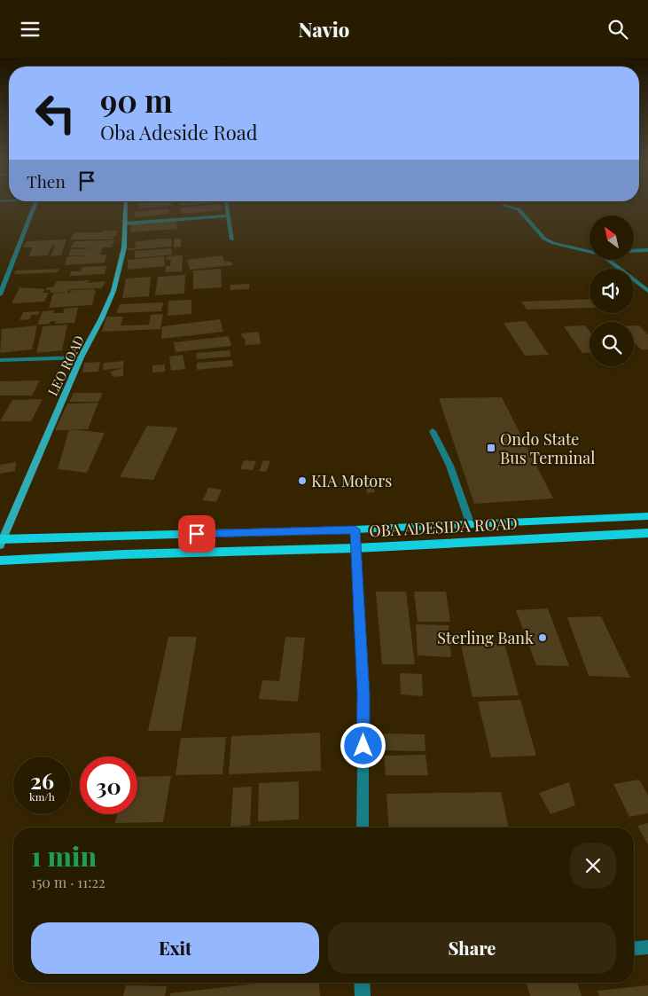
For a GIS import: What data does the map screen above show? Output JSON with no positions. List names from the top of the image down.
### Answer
{
  "streets": {
    "main road": ["OBA ADESIDA ROAD"],
    "street": ["LEO ROAD"]
  },
  "places": {
    "transit": ["Ondo State Bus Terminal"],
    "other": ["KIA Motors", "Sterling Bank"]
  },
  "north": "top left",
  "page": {
    "header": "Navio",
    "turn": ["90 m", "Oba Adeside Road"],
    "then": "Then",
    "speed": "26 km/h",
    "limit": "30",
    "heading": ["1 min", "150 m · 11:22"],
    "buttons": ["Exit", "Share"]
  }
}
